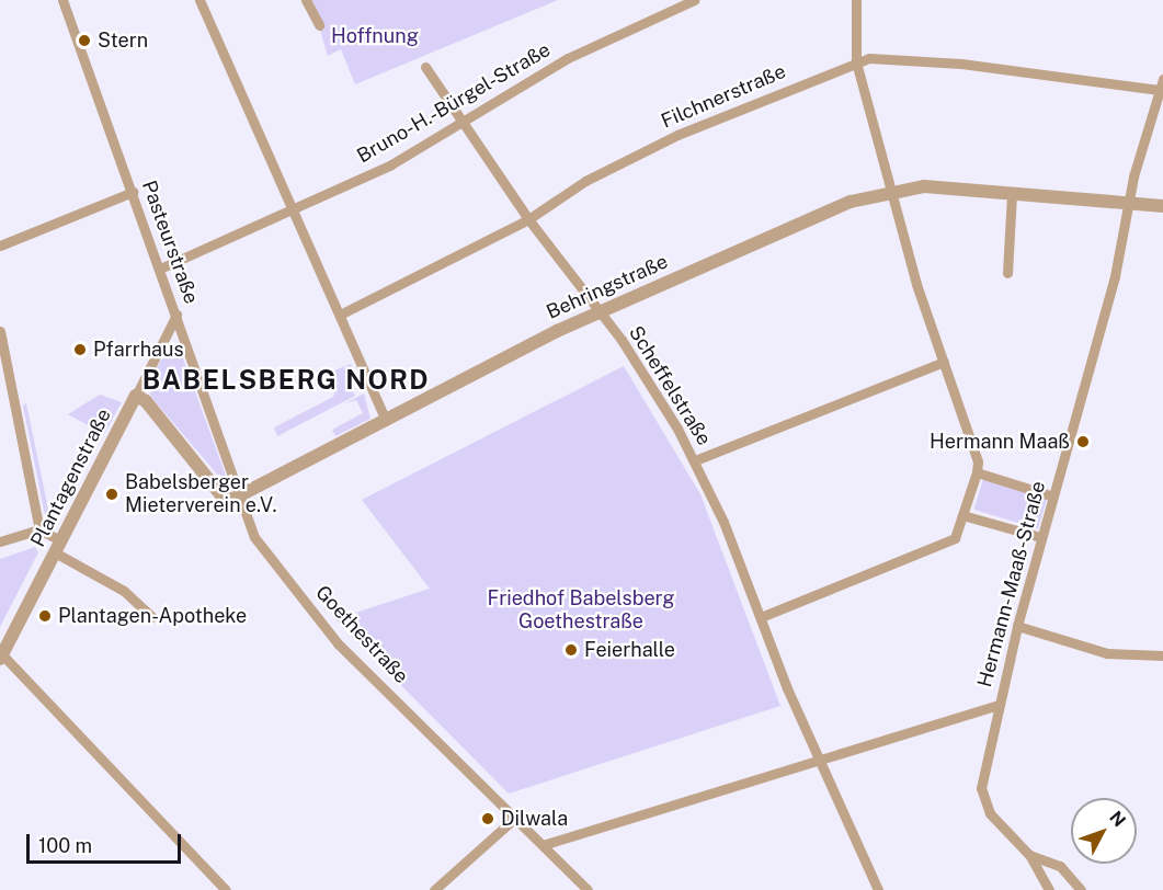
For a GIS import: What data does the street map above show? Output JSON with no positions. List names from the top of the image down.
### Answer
{
  "streets": {
    "street": [
      "Filchnerstraße",
      "Bruno-H.-Bürgel-Straße",
      "Pasteurstraße",
      "Behringstraße",
      "Scheffelstraße",
      "Plantagenstraße",
      "Hermann-Maaß-Straße",
      "Goethestraße"
    ]
  },
  "crossings": [
    ["Filchnerstraße", "Scheffelstraße"],
    ["Filchnerstraße", "Hermann-Maaß-Straße"],
    ["Bruno-H.-Bürgel-Straße", "Pasteurstraße"],
    ["Bruno-H.-Bürgel-Straße", "Scheffelstraße"],
    ["Pasteurstraße", "Behringstraße"],
    ["Pasteurstraße", "Plantagenstraße"],
    ["Pasteurstraße", "Goethestraße"],
    ["Behringstraße", "Scheffelstraße"],
    ["Behringstraße", "Hermann-Maaß-Straße"],
    ["Behringstraße", "Goethestraße"]
  ],
  "districts": ["BABELSBERG NORD"],
  "parks": ["Hoffnung", "Friedhof Babelsberg Goethestraße"],
  "places": [
    "Stern",
    "Pfarrhaus",
    "Hermann Maaß",
    "Babelsberger Mieterverein e.V.",
    "Plantagen-Apotheke",
    "Feierhalle",
    "Dilwala"
  ],
  "scale_bar": "100 m",
  "north": "top right"
}
